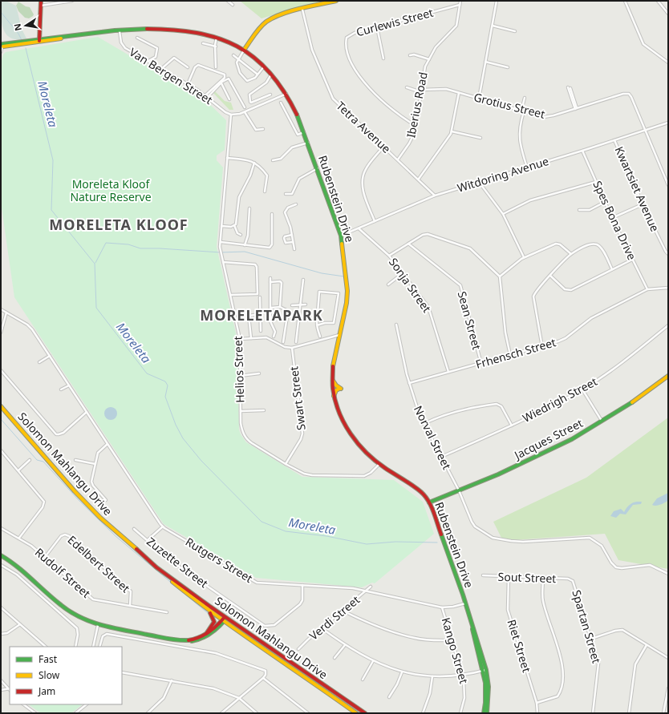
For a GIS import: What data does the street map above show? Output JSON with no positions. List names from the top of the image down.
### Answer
{
  "streets": {
    "street": [
      "Curlewis Street",
      "Van Bergen Street",
      "Iberius Road",
      "Grotius Street",
      "Tetra Avenue",
      "Witdoring Avenue",
      "Kwartsiet Avenue",
      "Rubenstein Drive",
      "Spes Bona Drive",
      "Sonja Street",
      "Sean Street",
      "Frhensch Street",
      "Helios Street",
      "Swart Street",
      "Wiedrigh Street",
      "Norval Street",
      "Jacques Street",
      "Solomon Mahlangu Drive",
      "Rutgers Street",
      "Zuzette Street",
      "Edelbert Street",
      "Rudolf Street",
      "Sout Street",
      "Verdi Street",
      "Spartan Street",
      "Riet Street",
      "Kango Street"
    ]
  },
  "crossings": [
    ["Curlewis Street", "Iberius Road"],
    ["Van Bergen Street", "Rubenstein Drive"],
    ["Van Bergen Street", "Helios Street"],
    ["Iberius Road", "Grotius Street"],
    ["Iberius Road", "Tetra Avenue"],
    ["Grotius Street", "Witdoring Avenue"],
    ["Tetra Avenue", "Witdoring Avenue"],
    ["Witdoring Avenue", "Kwartsiet Avenue"],
    ["Witdoring Avenue", "Rubenstein Drive"],
    ["Witdoring Avenue", "Spes Bona Drive"],
    ["Witdoring Avenue", "Sonja Street"],
    ["Rubenstein Drive", "Helios Street"],
    ["Rubenstein Drive", "Jacques Street"],
    ["Rubenstein Drive", "Rutgers Street"],
    ["Spes Bona Drive", "Frhensch Street"],
    ["Sonja Street", "Frhensch Street"],
    ["Sean Street", "Frhensch Street"],
    ["Frhensch Street", "Norval Street"],
    ["Helios Street", "Swart Street"],
    ["Wiedrigh Street", "Norval Street"],
    ["Norval Street", "Jacques Street"],
    ["Rutgers Street", "Zuzette Street"],
    ["Rutgers Street", "Verdi Street"],
    ["Rutgers Street", "Kango Street"],
    ["Edelbert Street", "Rudolf Street"],
    ["Sout Street", "Spartan Street"],
    ["Sout Street", "Riet Street"]
  ],
  "districts": ["MORELETA KLOOF", "MORELETAPARK"],
  "water": ["Moreleta"],
  "parks": ["Moreleta Kloof Nature Reserve"],
  "legend": ["Fast", "Slow", "Jam"],
  "north": "left"
}
